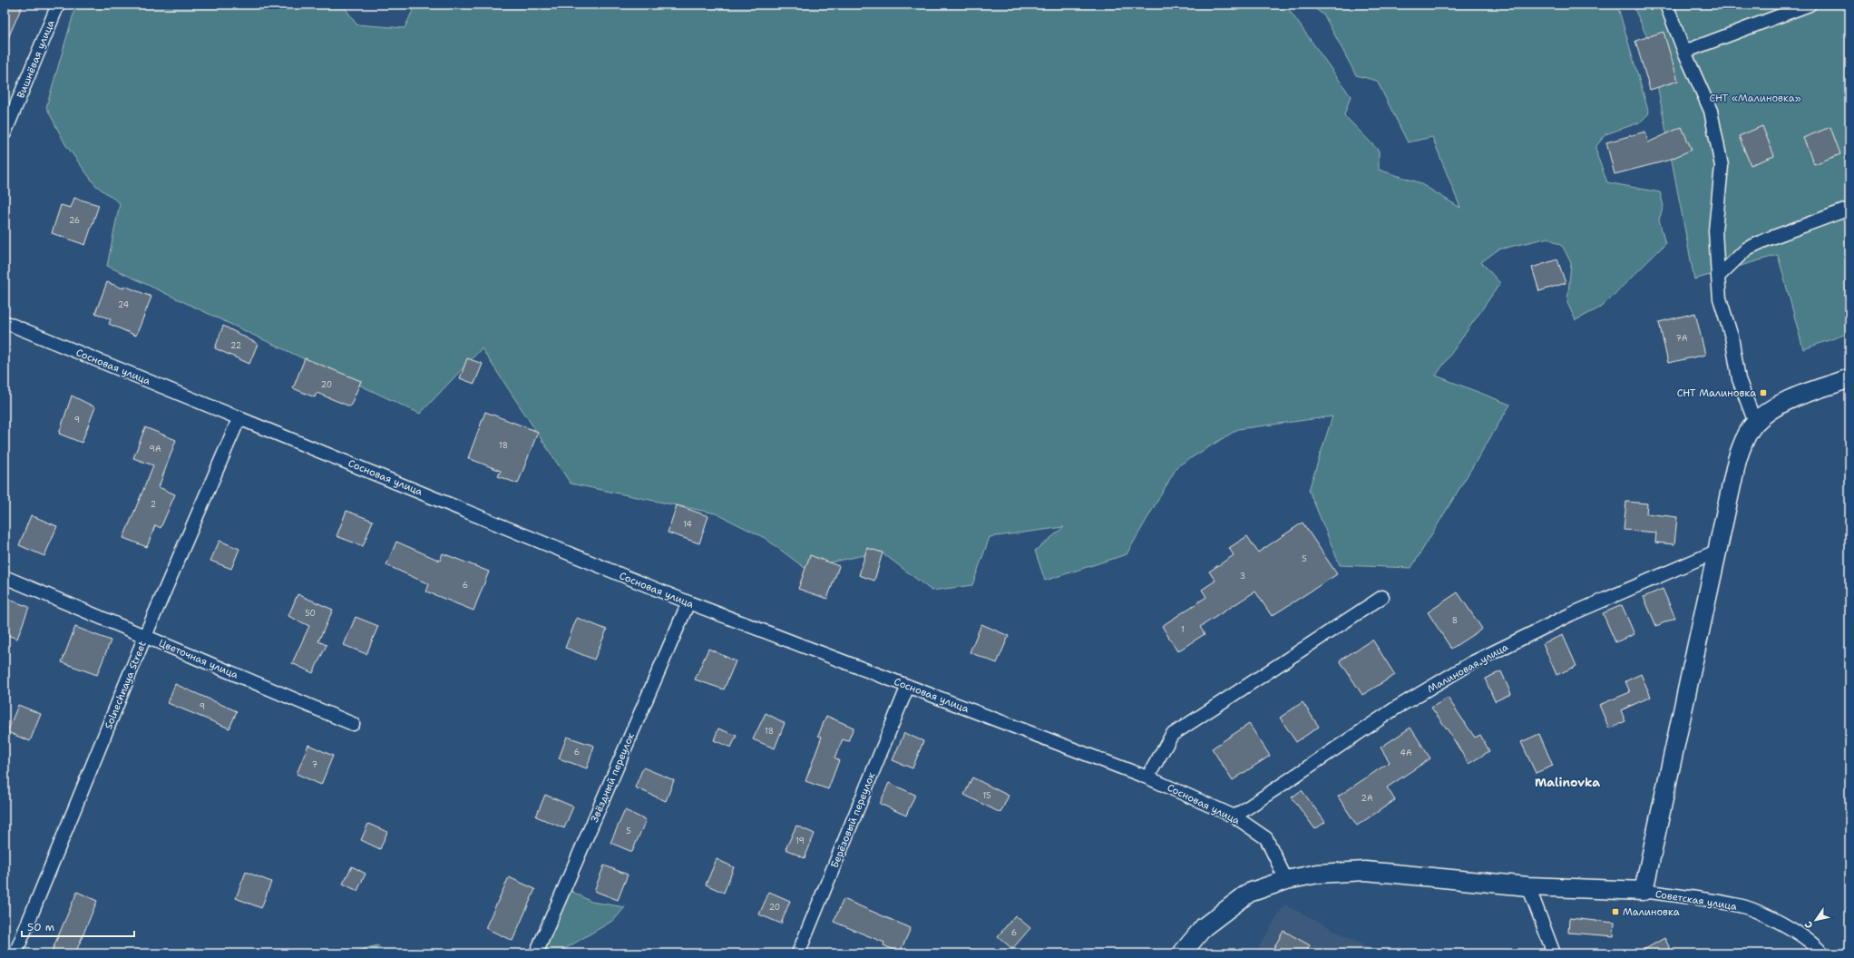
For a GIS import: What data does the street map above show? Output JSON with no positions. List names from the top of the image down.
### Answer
{
  "streets": {
    "street": [
      "Вишнёвая улица",
      "Сосновая улица",
      "Цветочная улица",
      "Малиновая улица",
      "Solnechnaya Street",
      "Звёздный переулок",
      "Берёзовый переулок",
      "Советская улица"
    ]
  },
  "crossings": [
    ["Сосновая улица", "Малиновая улица"],
    ["Сосновая улица", "Solnechnaya Street"],
    ["Сосновая улица", "Звёздный переулок"],
    ["Сосновая улица", "Берёзовый переулок"],
    ["Цветочная улица", "Solnechnaya Street"]
  ],
  "districts": ["Malinovka"],
  "parks": ["СНТ «Малиновка»"],
  "places": {
    "transit": ["СНТ Малиновка", "Малиновка"]
  },
  "house_numbers": [
    "26",
    "24",
    "7А",
    "22",
    "20",
    "9",
    "18",
    "9А",
    "2",
    "14",
    "5",
    "3",
    "6",
    "50",
    "8",
    "1",
    "9",
    "18",
    "6",
    "4А",
    "7",
    "15",
    "2А",
    "5",
    "19",
    "20",
    "6"
  ],
  "scale_bar": "50 m",
  "north": "bottom left"
}
